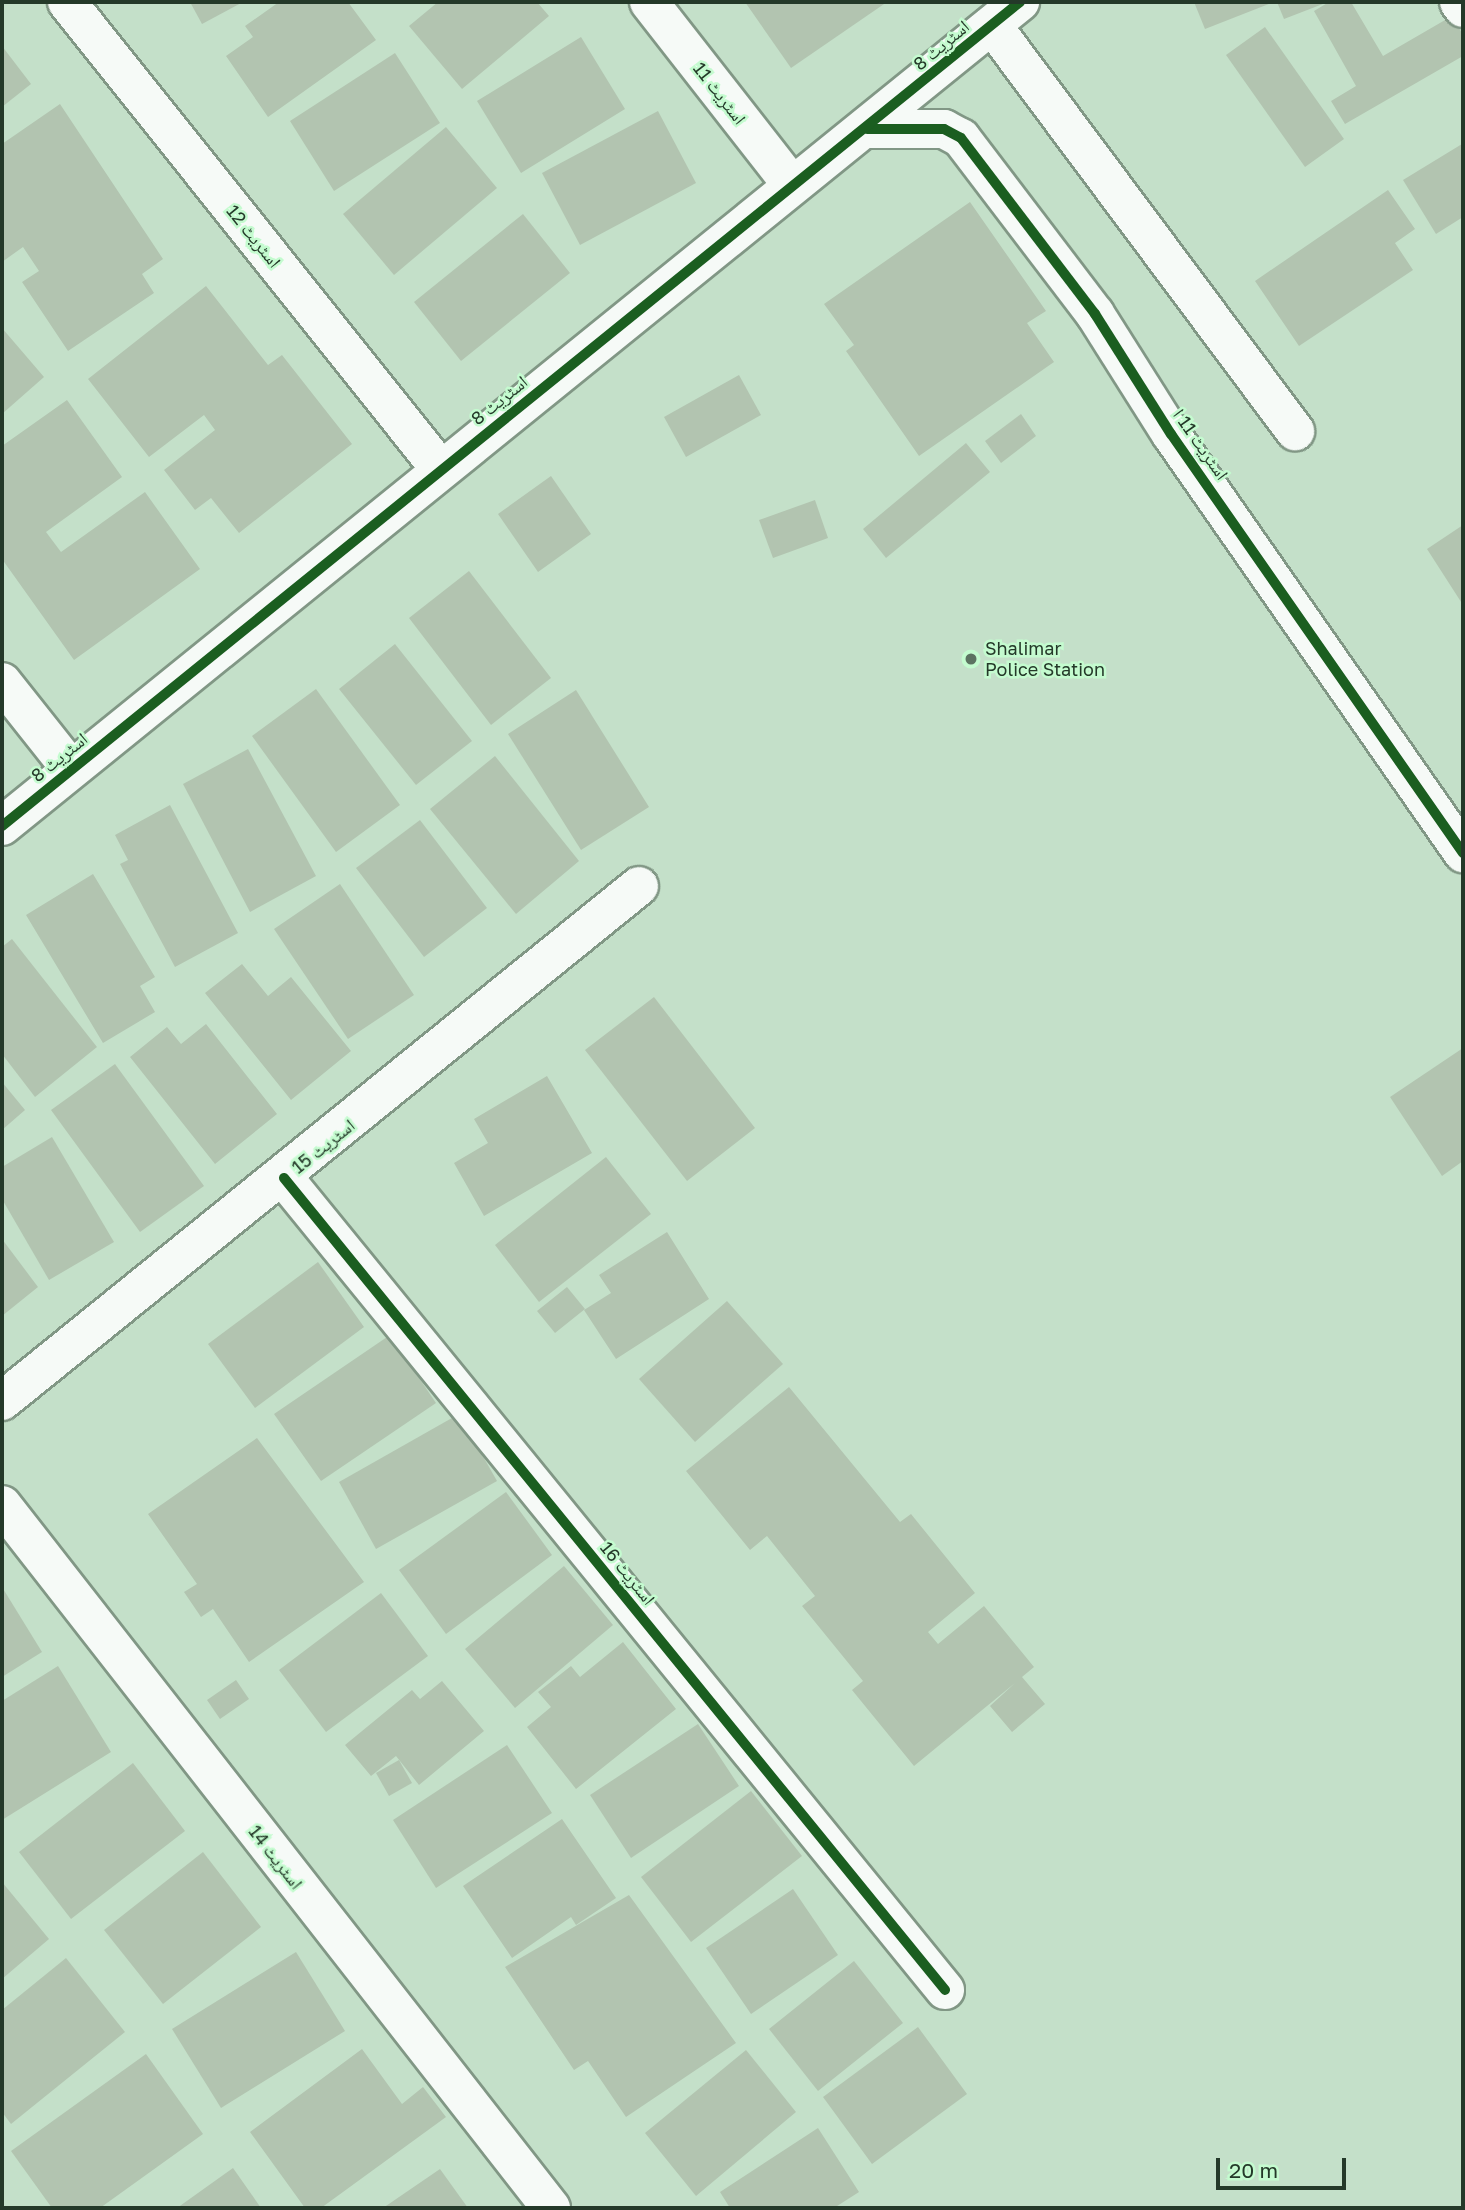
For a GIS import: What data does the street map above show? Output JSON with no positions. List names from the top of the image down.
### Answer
{
  "streets": {
    "street": [
      "اسٹریٹ 8",
      "اسٹریٹ 11",
      "اسٹریٹ 12",
      "اسٹریٹ 11 ا",
      "اسٹریٹ 15",
      "اسٹریٹ 16",
      "اسٹریٹ 14"
    ]
  },
  "crossings": [
    ["اسٹریٹ 8", "اسٹریٹ 11"],
    ["اسٹریٹ 8", "اسٹریٹ 12"],
    ["اسٹریٹ 8", "اسٹریٹ 11 ا"],
    ["اسٹریٹ 15", "اسٹریٹ 16"]
  ],
  "places": ["Shalimar Police Station"],
  "scale_bar": "20 m"
}
